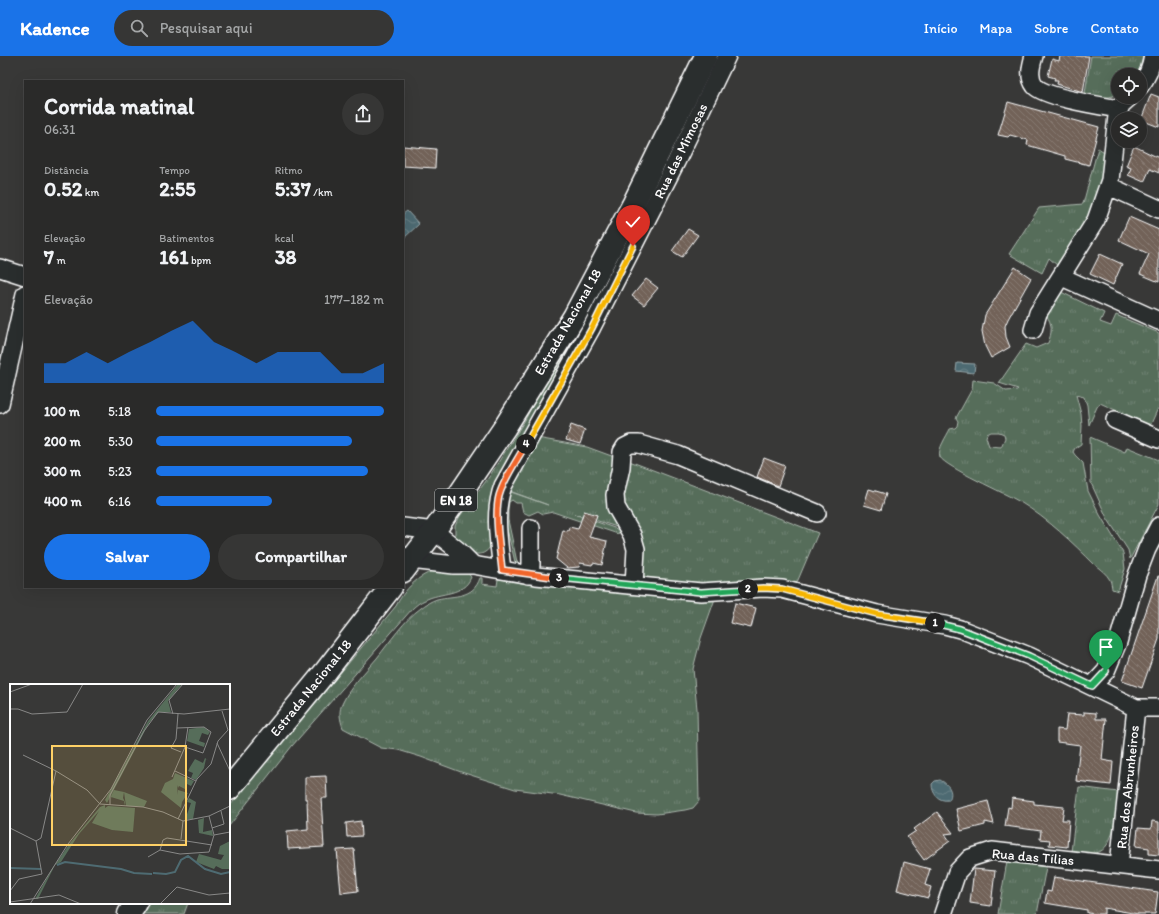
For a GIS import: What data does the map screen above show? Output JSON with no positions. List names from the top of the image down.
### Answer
{
  "streets": {
    "main road": ["Estrada Nacional 18", "EN 18"],
    "street": ["Rua das Mimosas", "Rua dos Abrunheiros", "Rua das Tílias"]
  },
  "crossings": [
    ["Rua dos Abrunheiros", "Rua das Tílias"]
  ],
  "page": {
    "header": "Kadence",
    "search": "Pesquisar aqui",
    "nav": [
      "Início",
      "Mapa",
      "Sobre",
      "Contato"
    ],
    "heading": ["Corrida matinal", "06:31"],
    "stats": [
      ["Distância", "0.52 km"],
      ["Tempo", "2:55"],
      ["Ritmo", "5:37 /km"],
      ["Elevação", "7 m"],
      ["Batimentos", "161 bpm"],
      ["kcal", "38"]
    ],
    "chart": ["Elevação", "177–182 m"],
    "list": [
      {
        "name": "100 m",
        "note": "5:18"
      },
      {
        "name": "200 m",
        "note": "5:30"
      },
      {
        "name": "300 m",
        "note": "5:23"
      },
      {
        "name": "400 m",
        "note": "6:16"
      }
    ],
    "pins": [
      "4",
      "3",
      "2",
      "1"
    ],
    "buttons": ["Salvar", "Compartilhar"]
  }
}
